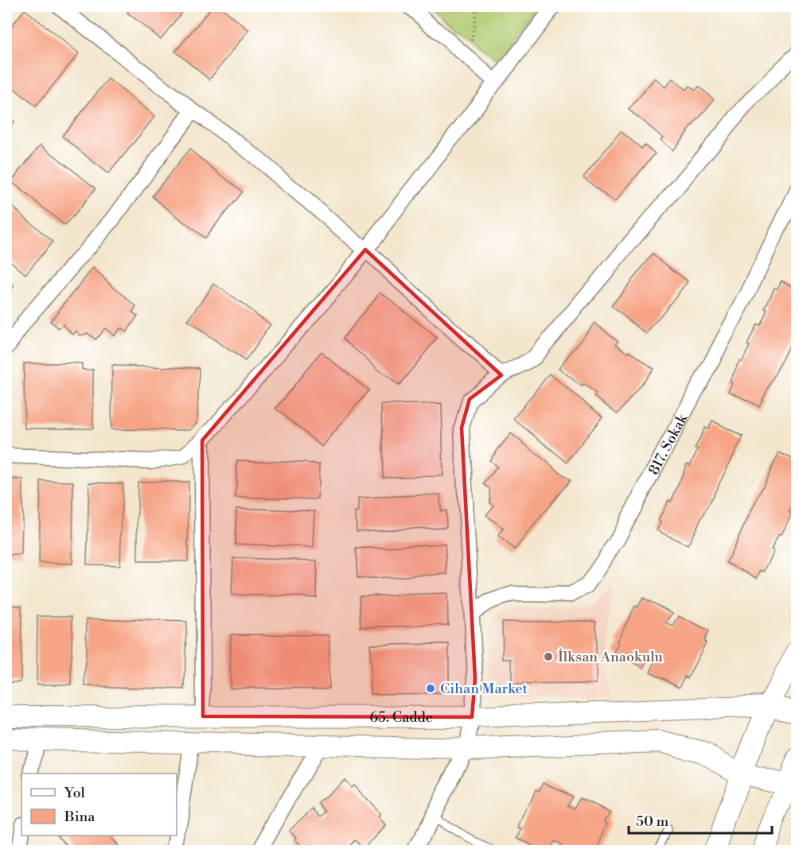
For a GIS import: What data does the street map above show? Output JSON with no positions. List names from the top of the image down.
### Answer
{
  "streets": {
    "main road": ["65. Cadde"],
    "street": ["817. Sokak"]
  },
  "places": ["İlksan Anaokulu", "Cihan Market"],
  "legend": ["Yol", "Bina"],
  "scale_bar": "50 m"
}
